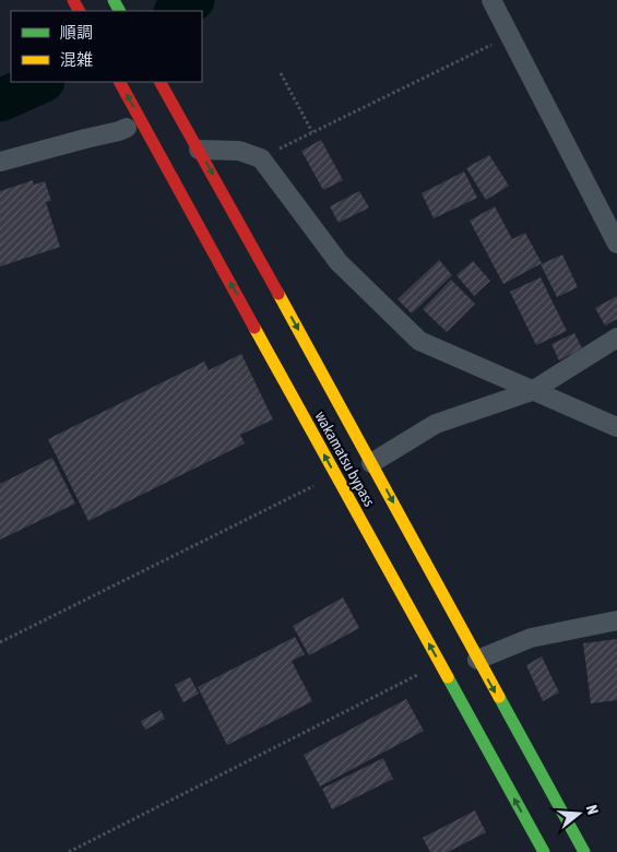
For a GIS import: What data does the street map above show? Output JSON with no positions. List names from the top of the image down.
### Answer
{
  "streets": {
    "highway": ["wakamatsu bypass"]
  },
  "legend": ["順調", "混雑"],
  "north": "right"
}
